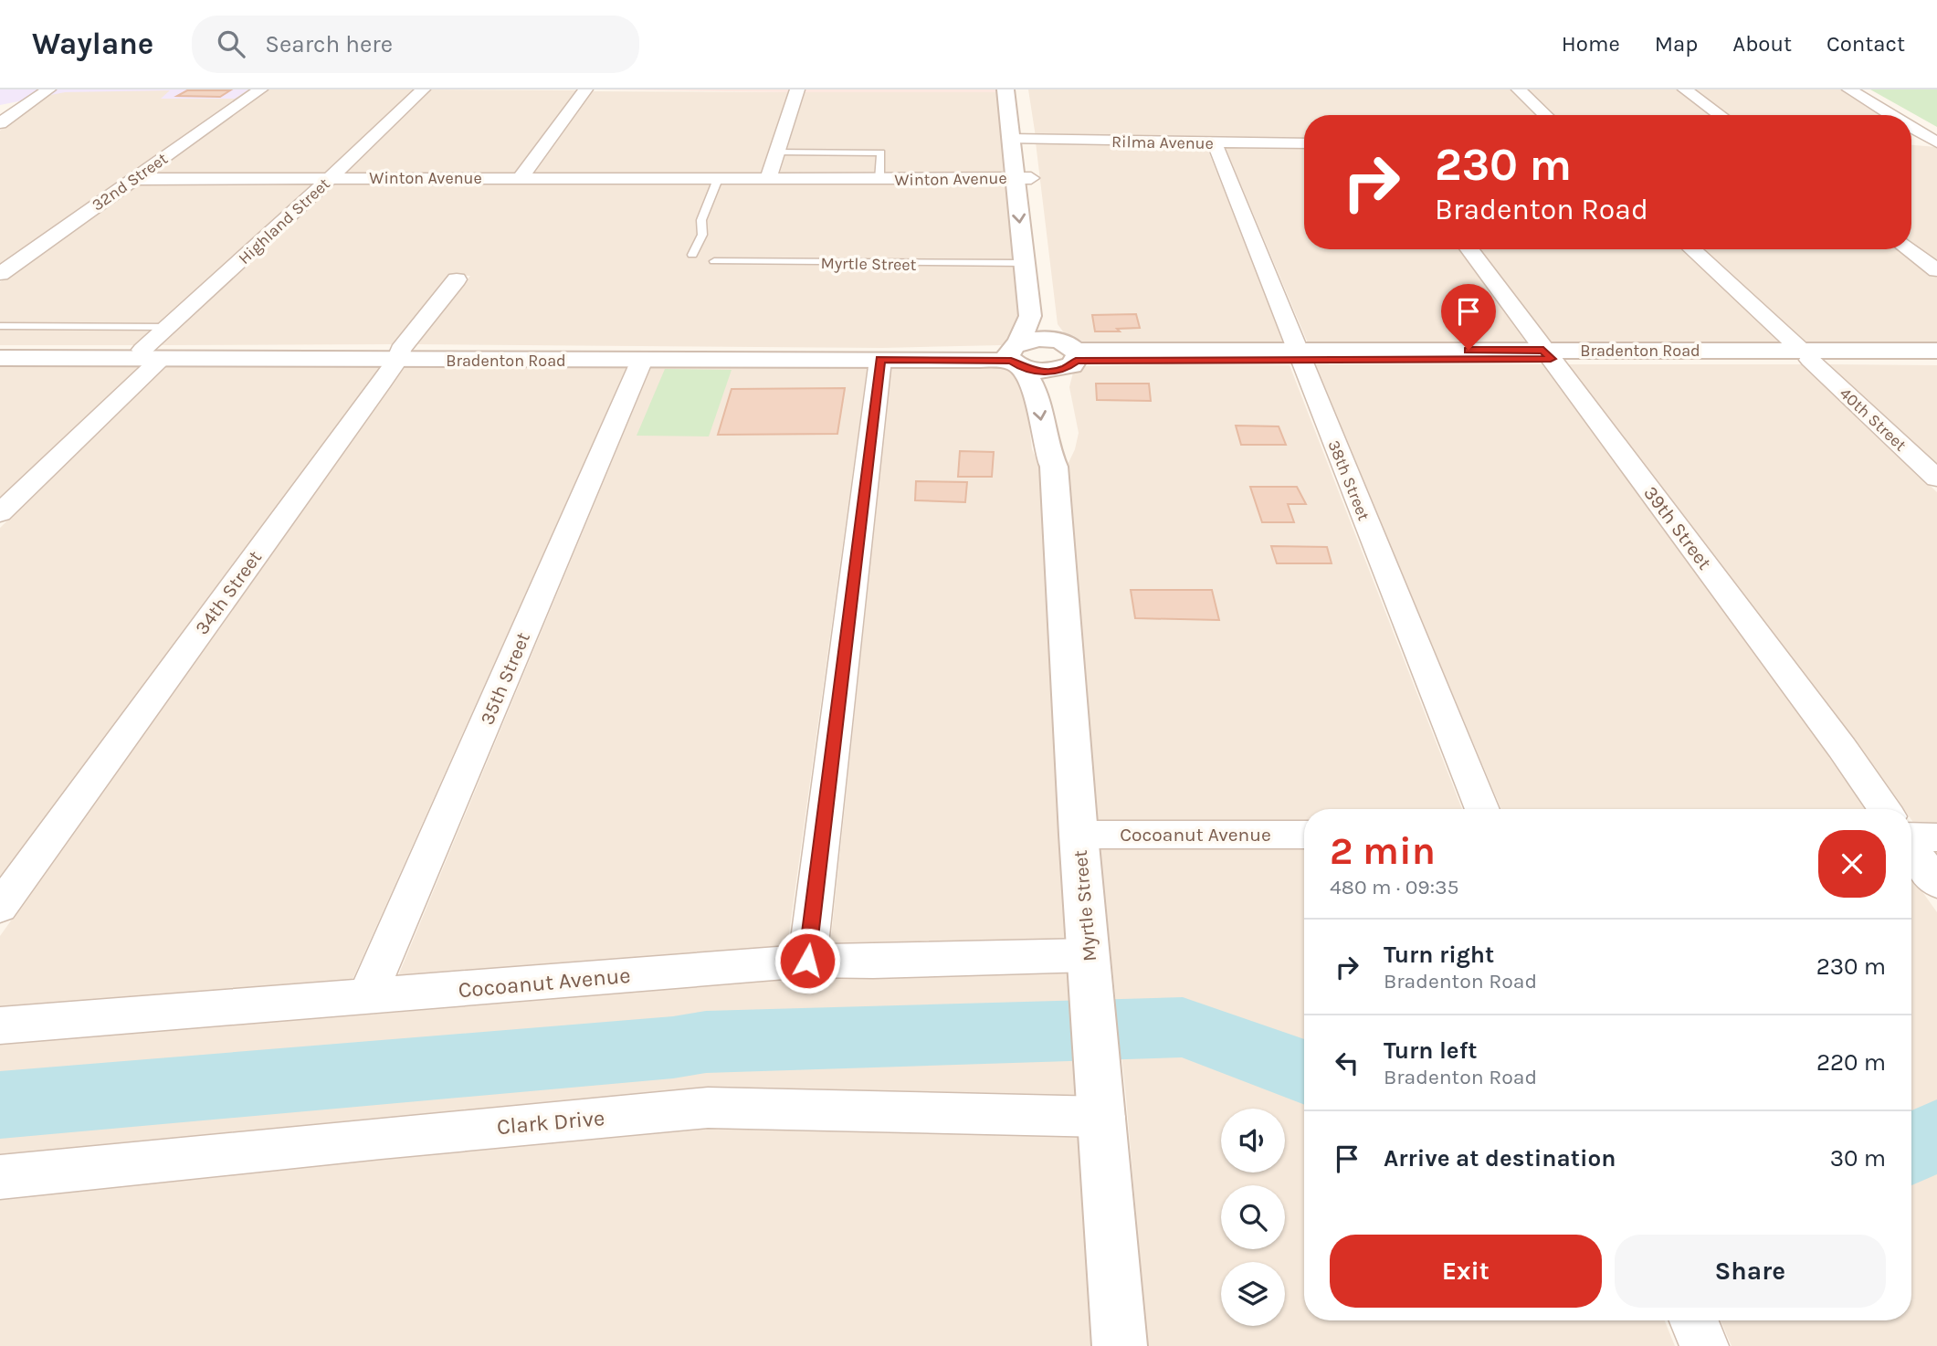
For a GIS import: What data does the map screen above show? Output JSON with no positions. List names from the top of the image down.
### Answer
{
  "streets": {
    "street": [
      "Rilma Avenue",
      "Winton Avenue",
      "32nd Street",
      "Highland Street",
      "Myrtle Street",
      "Bradenton Road",
      "40th Street",
      "38th Street",
      "39th Street",
      "34th Street",
      "35th Street",
      "Cocoanut Avenue",
      "Clark Drive"
    ]
  },
  "crossings": [
    ["Rilma Avenue", "38th Street"],
    ["Winton Avenue", "32nd Street"],
    ["Winton Avenue", "Highland Street"],
    ["Highland Street", "Bradenton Road"],
    ["Myrtle Street", "Bradenton Road"],
    ["Myrtle Street", "Cocoanut Avenue"],
    ["Myrtle Street", "Clark Drive"],
    ["Bradenton Road", "40th Street"],
    ["Bradenton Road", "38th Street"],
    ["Bradenton Road", "39th Street"],
    ["Bradenton Road", "34th Street"],
    ["Bradenton Road", "35th Street"],
    ["35th Street", "Cocoanut Avenue"]
  ],
  "page": {
    "header": "Waylane",
    "search": "Search here",
    "nav": [
      "Home",
      "Map",
      "About",
      "Contact"
    ],
    "turn": ["230 m", "Bradenton Road"],
    "heading": ["2 min", "480 m · 09:35"],
    "list": [
      {
        "name": "Turn right",
        "note": "Bradenton Road",
        "value": "230 m"
      },
      {
        "name": "Turn left",
        "note": "Bradenton Road",
        "value": "220 m"
      },
      {
        "name": "Arrive at destination",
        "value": "30 m"
      }
    ],
    "buttons": ["Exit", "Share"]
  }
}
